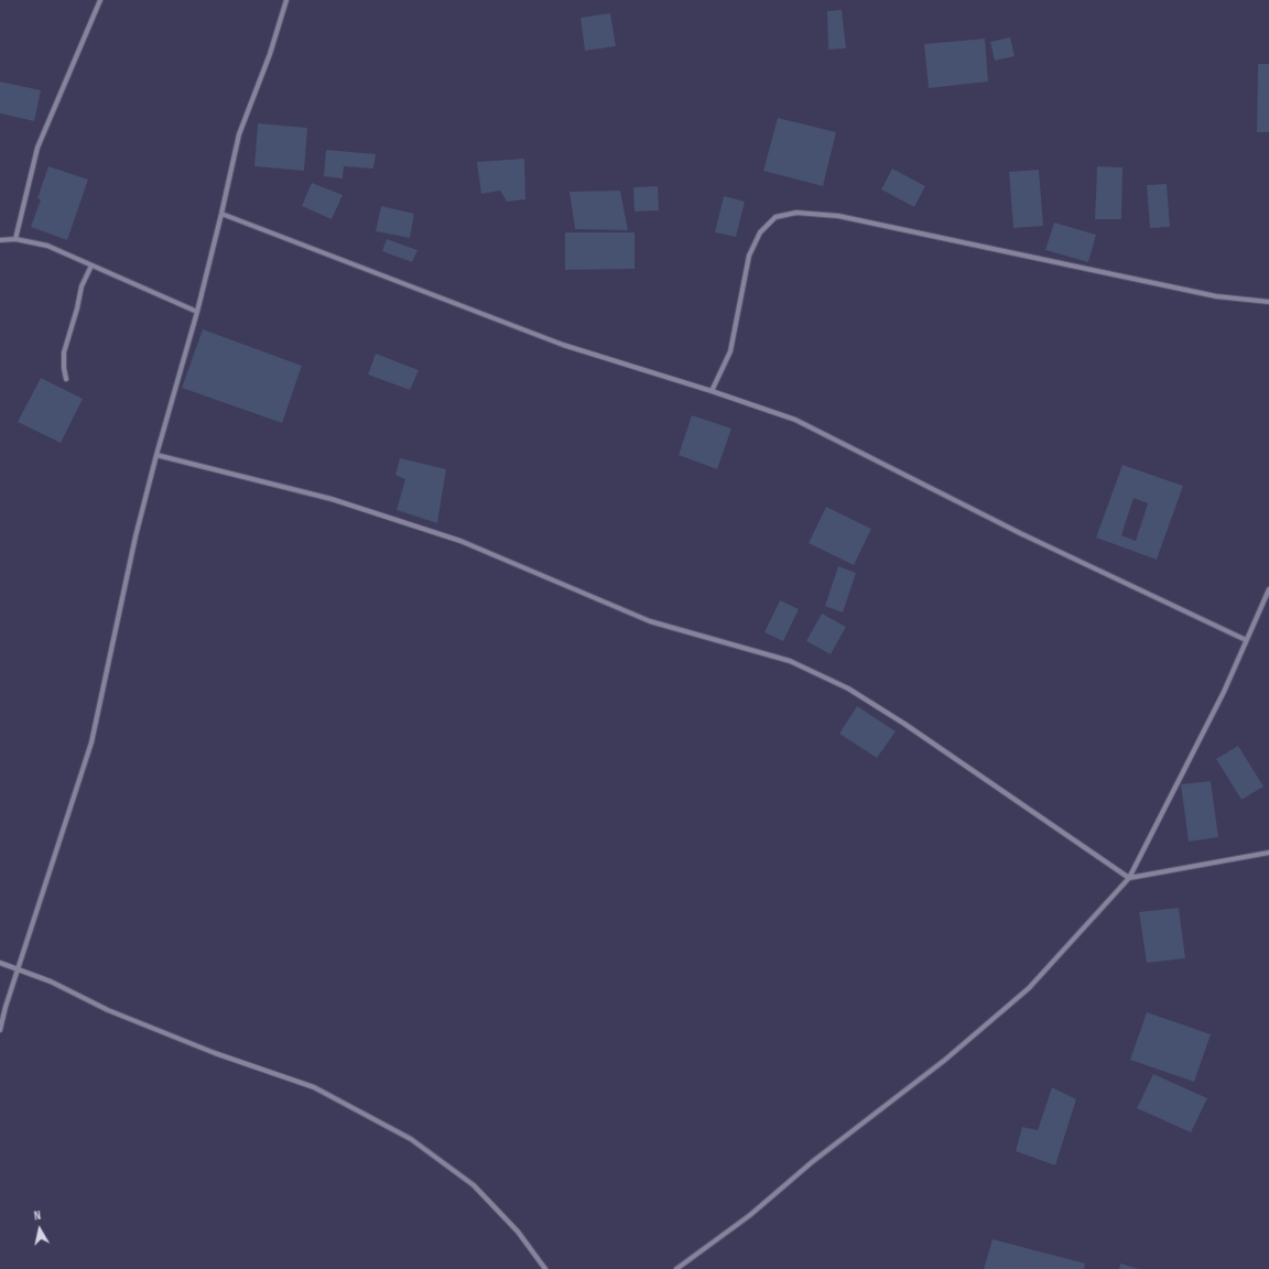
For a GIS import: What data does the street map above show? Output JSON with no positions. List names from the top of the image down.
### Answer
{
  "north": "top"
}
